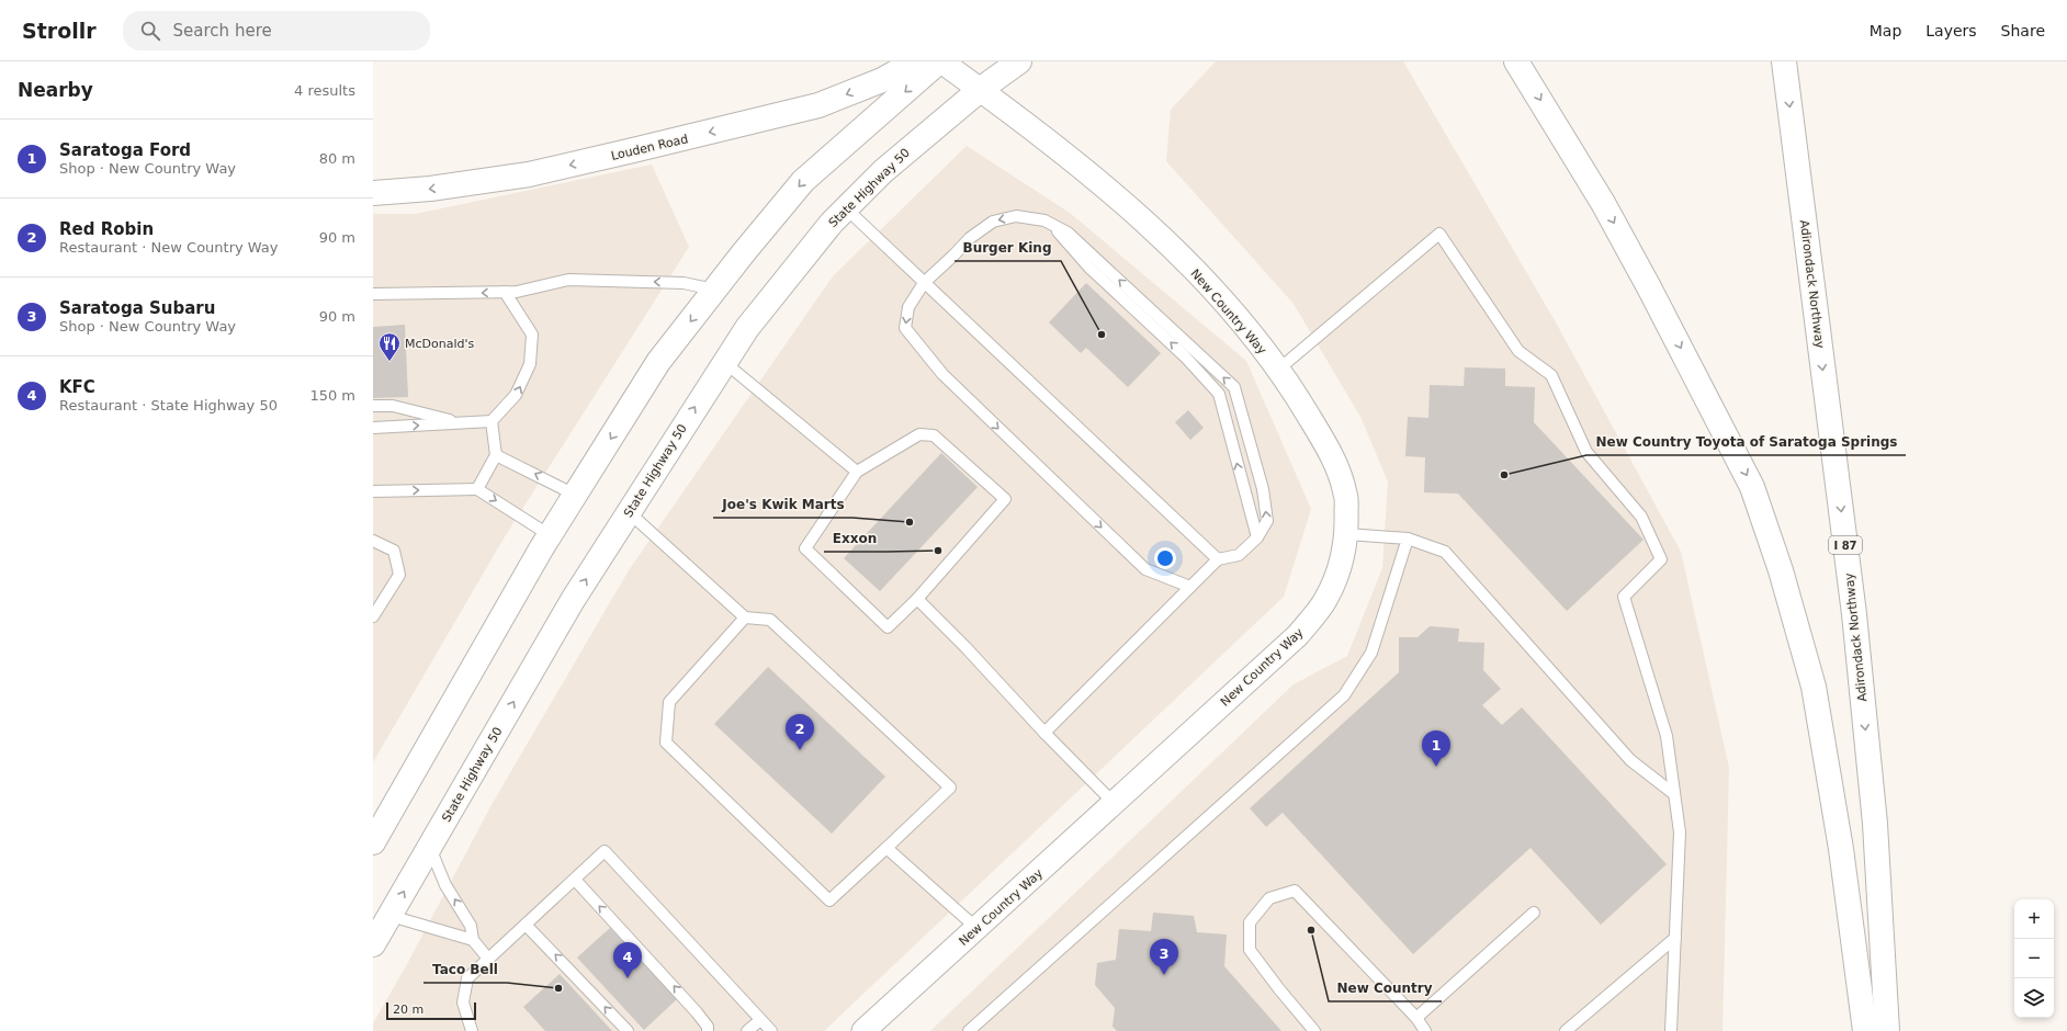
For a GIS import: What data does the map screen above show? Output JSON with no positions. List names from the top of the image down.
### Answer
{
  "streets": {
    "main road": [
      "Louden Road",
      "State Highway 50",
      "Adirondack Northway",
      "I 87"
    ],
    "street": ["New Country Way"]
  },
  "crossings": [
    ["State Highway 50", "New Country Way"]
  ],
  "one_way": ["Louden Road"],
  "places": {
    "other": [
      "Burger King",
      "New Country Toyota of Saratoga Springs",
      "Joe's Kwik Marts",
      "Exxon",
      "New Country",
      "Taco Bell"
    ],
    "restaurant": ["McDonald's"]
  },
  "scale_bar": "20 m",
  "page": {
    "header": "Strollr",
    "search": "Search here",
    "nav": ["Map", "Layers", "Share"],
    "heading": ["Nearby", "4 results"],
    "list": [
      {
        "mark": "1",
        "name": "Saratoga Ford",
        "note": "Shop · New Country Way",
        "value": "80 m"
      },
      {
        "mark": "2",
        "name": "Red Robin",
        "note": "Restaurant · New Country Way",
        "value": "90 m"
      },
      {
        "mark": "3",
        "name": "Saratoga Subaru",
        "note": "Shop · New Country Way",
        "value": "90 m"
      },
      {
        "mark": "4",
        "name": "KFC",
        "note": "Restaurant · State Highway 50",
        "value": "150 m"
      }
    ],
    "pins": [
      "2",
      "1",
      "3",
      "4"
    ],
    "map_buttons": ["+", "−"],
    "scale": "20 m"
  }
}
